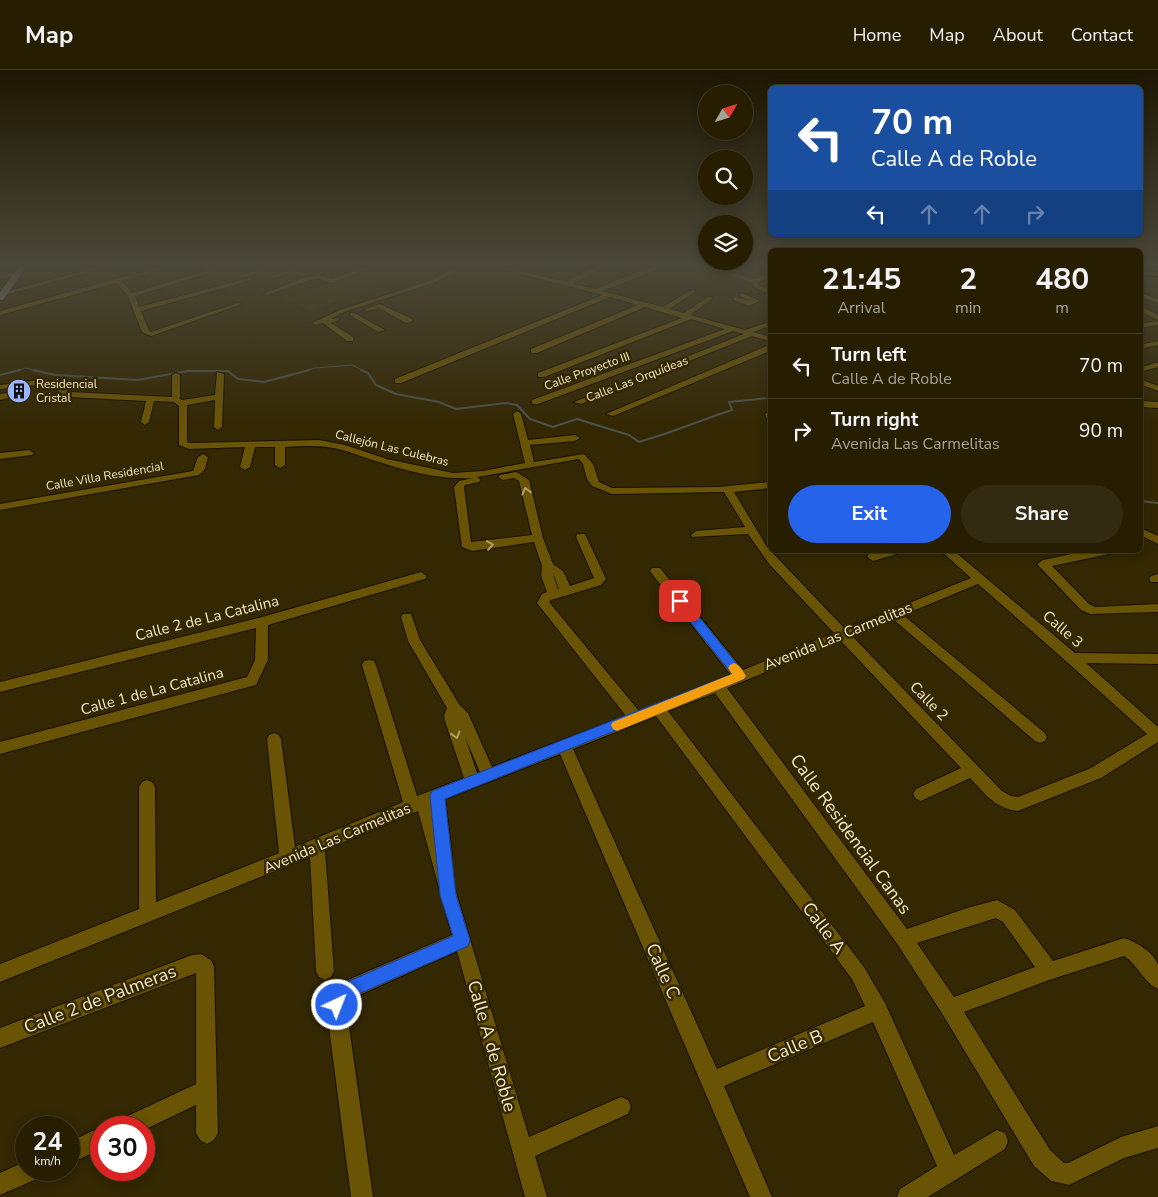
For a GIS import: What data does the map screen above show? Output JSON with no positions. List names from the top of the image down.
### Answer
{
  "streets": {
    "street": [
      "Calle Proyecto III",
      "Calle Las Orquídeas",
      "Callejón Las Culebras",
      "Calle Villa Residencial",
      "Calle 2 de La Catalina",
      "Calle 3",
      "Avenida Las Carmelitas",
      "Calle 1 de La Catalina",
      "Calle 2",
      "Calle Residencial Canas",
      "Calle A",
      "Calle C",
      "Calle 2 de Palmeras",
      "Calle A de Roble",
      "Calle B"
    ]
  },
  "crossings": [
    ["Callejón Las Culebras", "Calle 2"],
    ["Calle 2 de La Catalina", "Calle 1 de La Catalina"],
    ["Calle 3", "Avenida Las Carmelitas"],
    ["Calle 3", "Calle 2"],
    ["Avenida Las Carmelitas", "Calle 2"],
    ["Avenida Las Carmelitas", "Calle Residencial Canas"],
    ["Avenida Las Carmelitas", "Calle A"],
    ["Avenida Las Carmelitas", "Calle C"],
    ["Avenida Las Carmelitas", "Calle A de Roble"],
    ["Calle A", "Calle B"],
    ["Calle C", "Calle B"]
  ],
  "places": {
    "building": ["Residencial Cristal"]
  },
  "north": "top right",
  "page": {
    "header": "Map",
    "nav": [
      "Home",
      "Map",
      "About",
      "Contact"
    ],
    "turn": ["70 m", "Calle A de Roble"],
    "eta": [
      "21:45",
      "Arrival",
      "2",
      "min",
      "480",
      "m"
    ],
    "list": [
      {
        "name": "Turn left",
        "note": "Calle A de Roble",
        "value": "70 m"
      },
      {
        "name": "Turn right",
        "note": "Avenida Las Carmelitas",
        "value": "90 m"
      }
    ],
    "buttons": ["Exit", "Share"],
    "speed": "24 km/h",
    "limit": "30"
  }
}
